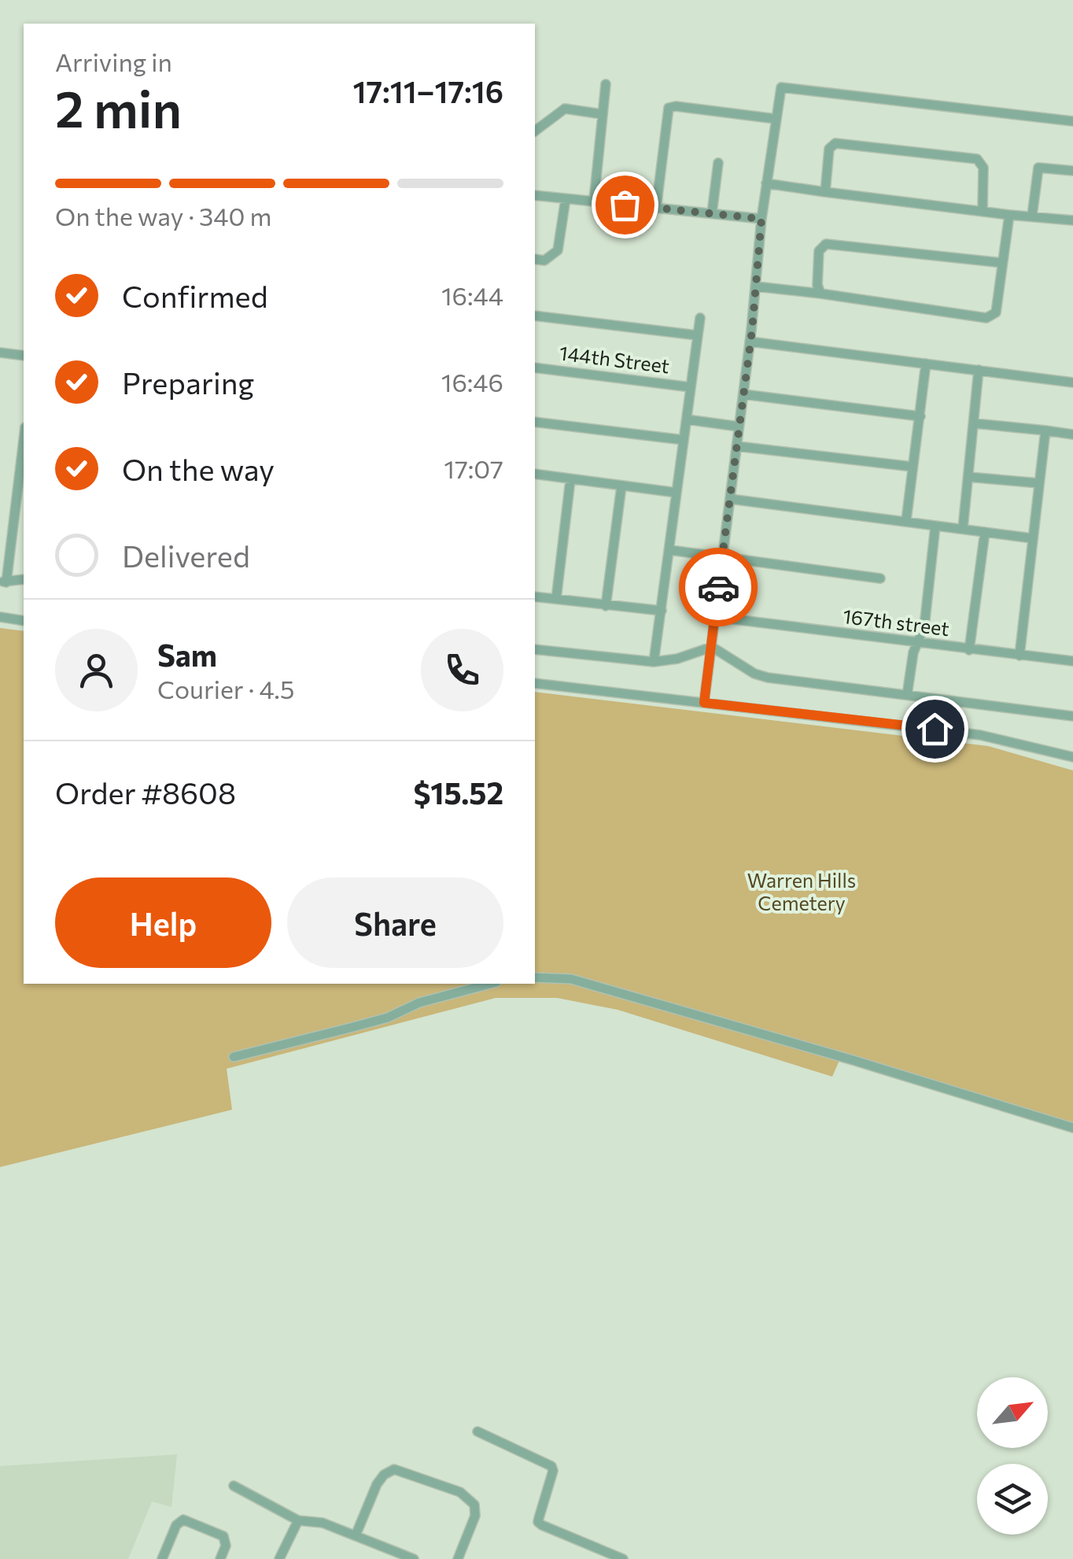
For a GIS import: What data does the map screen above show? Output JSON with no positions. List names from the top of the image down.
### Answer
{
  "streets": {
    "street": ["144th Street", "167th street"]
  },
  "parks": ["Warren Hills Cemetery"],
  "north": "top right",
  "page": {
    "heading": ["2 min", "Arriving in", "17:11–17:16"],
    "panel": [
      "Sam",
      "Courier · 4.5",
      "Order #8608",
      "$15.52"
    ],
    "bar": "On the way · 340 m",
    "list": [
      ["Confirmed", "16:44"],
      ["Preparing", "16:46"],
      ["On the way", "17:07"],
      "Delivered"
    ],
    "buttons": ["Help", "Share"]
  }
}
